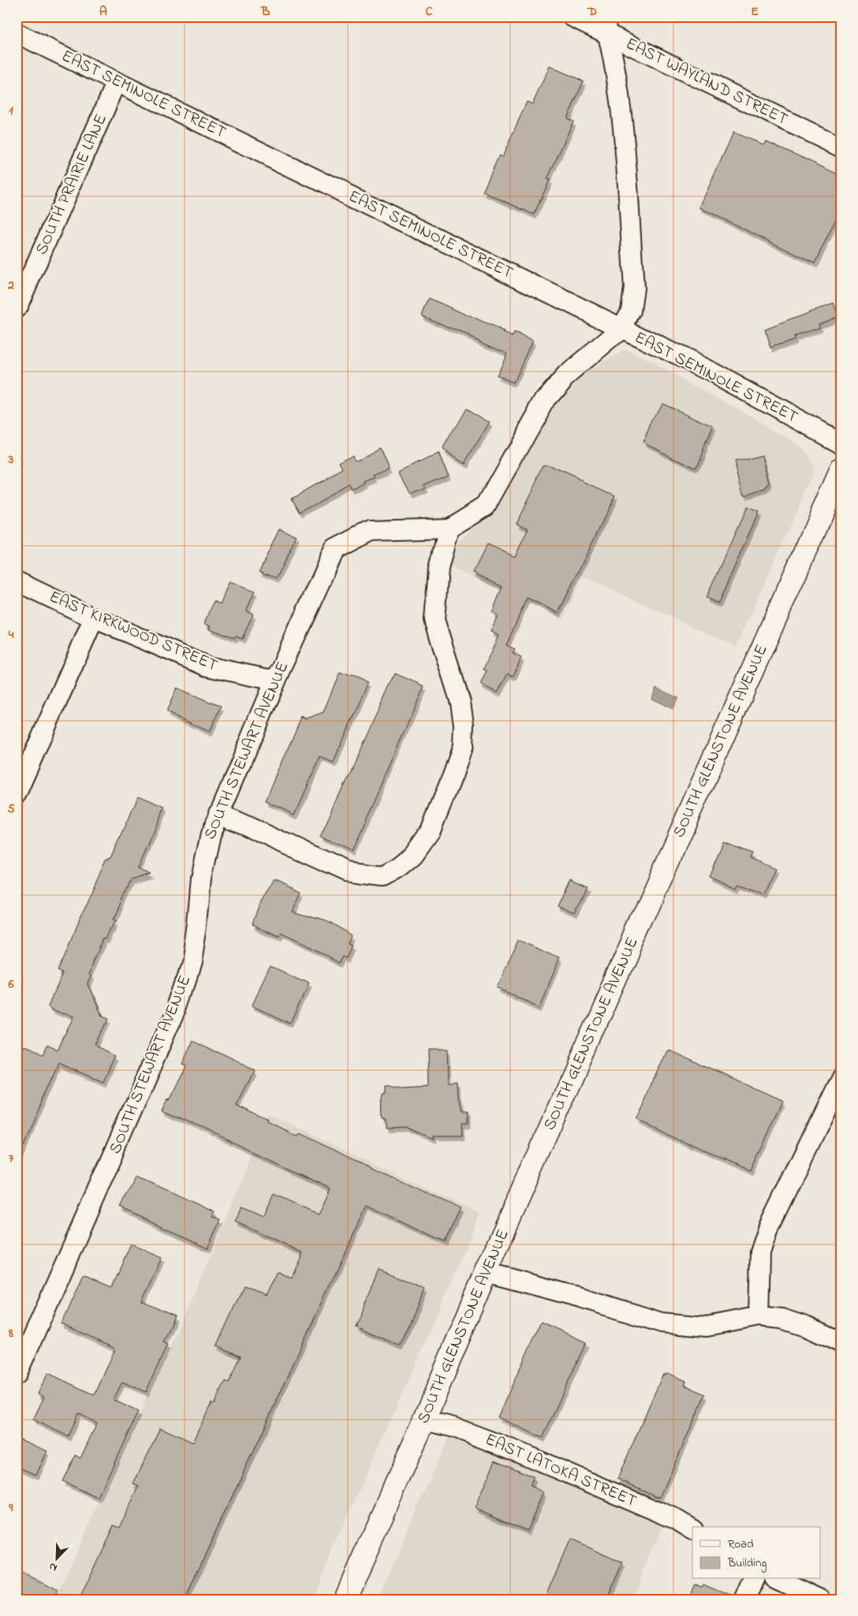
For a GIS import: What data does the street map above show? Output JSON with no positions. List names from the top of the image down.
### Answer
{
  "streets": {
    "main road": ["SOUTH GLENSTONE AVENUE"],
    "street": [
      "EAST WAYLAND STREET",
      "EAST SEMINOLE STREET",
      "SOUTH PRAIRIE LANE",
      "EAST KIRKWOOD STREET",
      "SOUTH STEWART AVENUE",
      "EAST LATOKA STREET"
    ]
  },
  "crossings": [
    ["EAST SEMINOLE STREET", "SOUTH PRAIRIE LANE"],
    ["EAST KIRKWOOD STREET", "SOUTH STEWART AVENUE"],
    ["SOUTH GLENSTONE AVENUE", "EAST LATOKA STREET"]
  ],
  "legend": ["Road", "Building"],
  "north": "bottom left",
  "grid": {
    "columns": [
      "A",
      "B",
      "C",
      "D",
      "E"
    ],
    "rows": [
      "1",
      "2",
      "3",
      "4",
      "5",
      "6",
      "7",
      "8",
      "9"
    ]
  }
}
